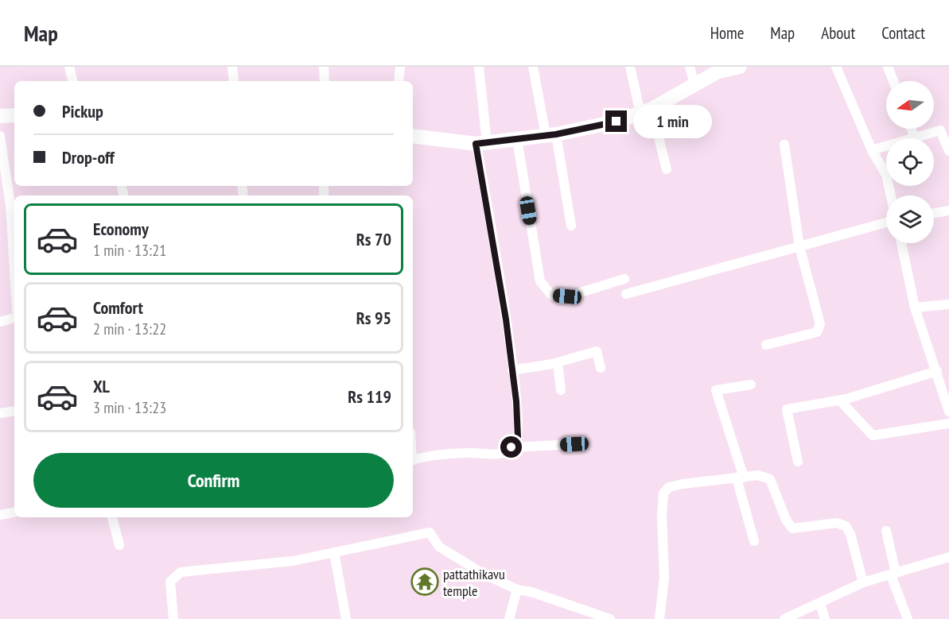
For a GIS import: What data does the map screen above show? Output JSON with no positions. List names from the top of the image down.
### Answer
{
  "places": {
    "temple": ["pattathikavu temple"]
  },
  "north": "left",
  "page": {
    "header": "Map",
    "nav": [
      "Home",
      "Map",
      "About",
      "Contact"
    ],
    "banner": ["Pickup", "Drop-off"],
    "bubble": "1 min",
    "list": [
      {
        "name": "Economy",
        "note": "1 min · 13:21",
        "value": "Rs 70"
      },
      {
        "name": "Comfort",
        "note": "2 min · 13:22",
        "value": "Rs 95"
      },
      {
        "name": "XL",
        "note": "3 min · 13:23",
        "value": "Rs 119"
      }
    ],
    "buttons": "Confirm"
  }
}
